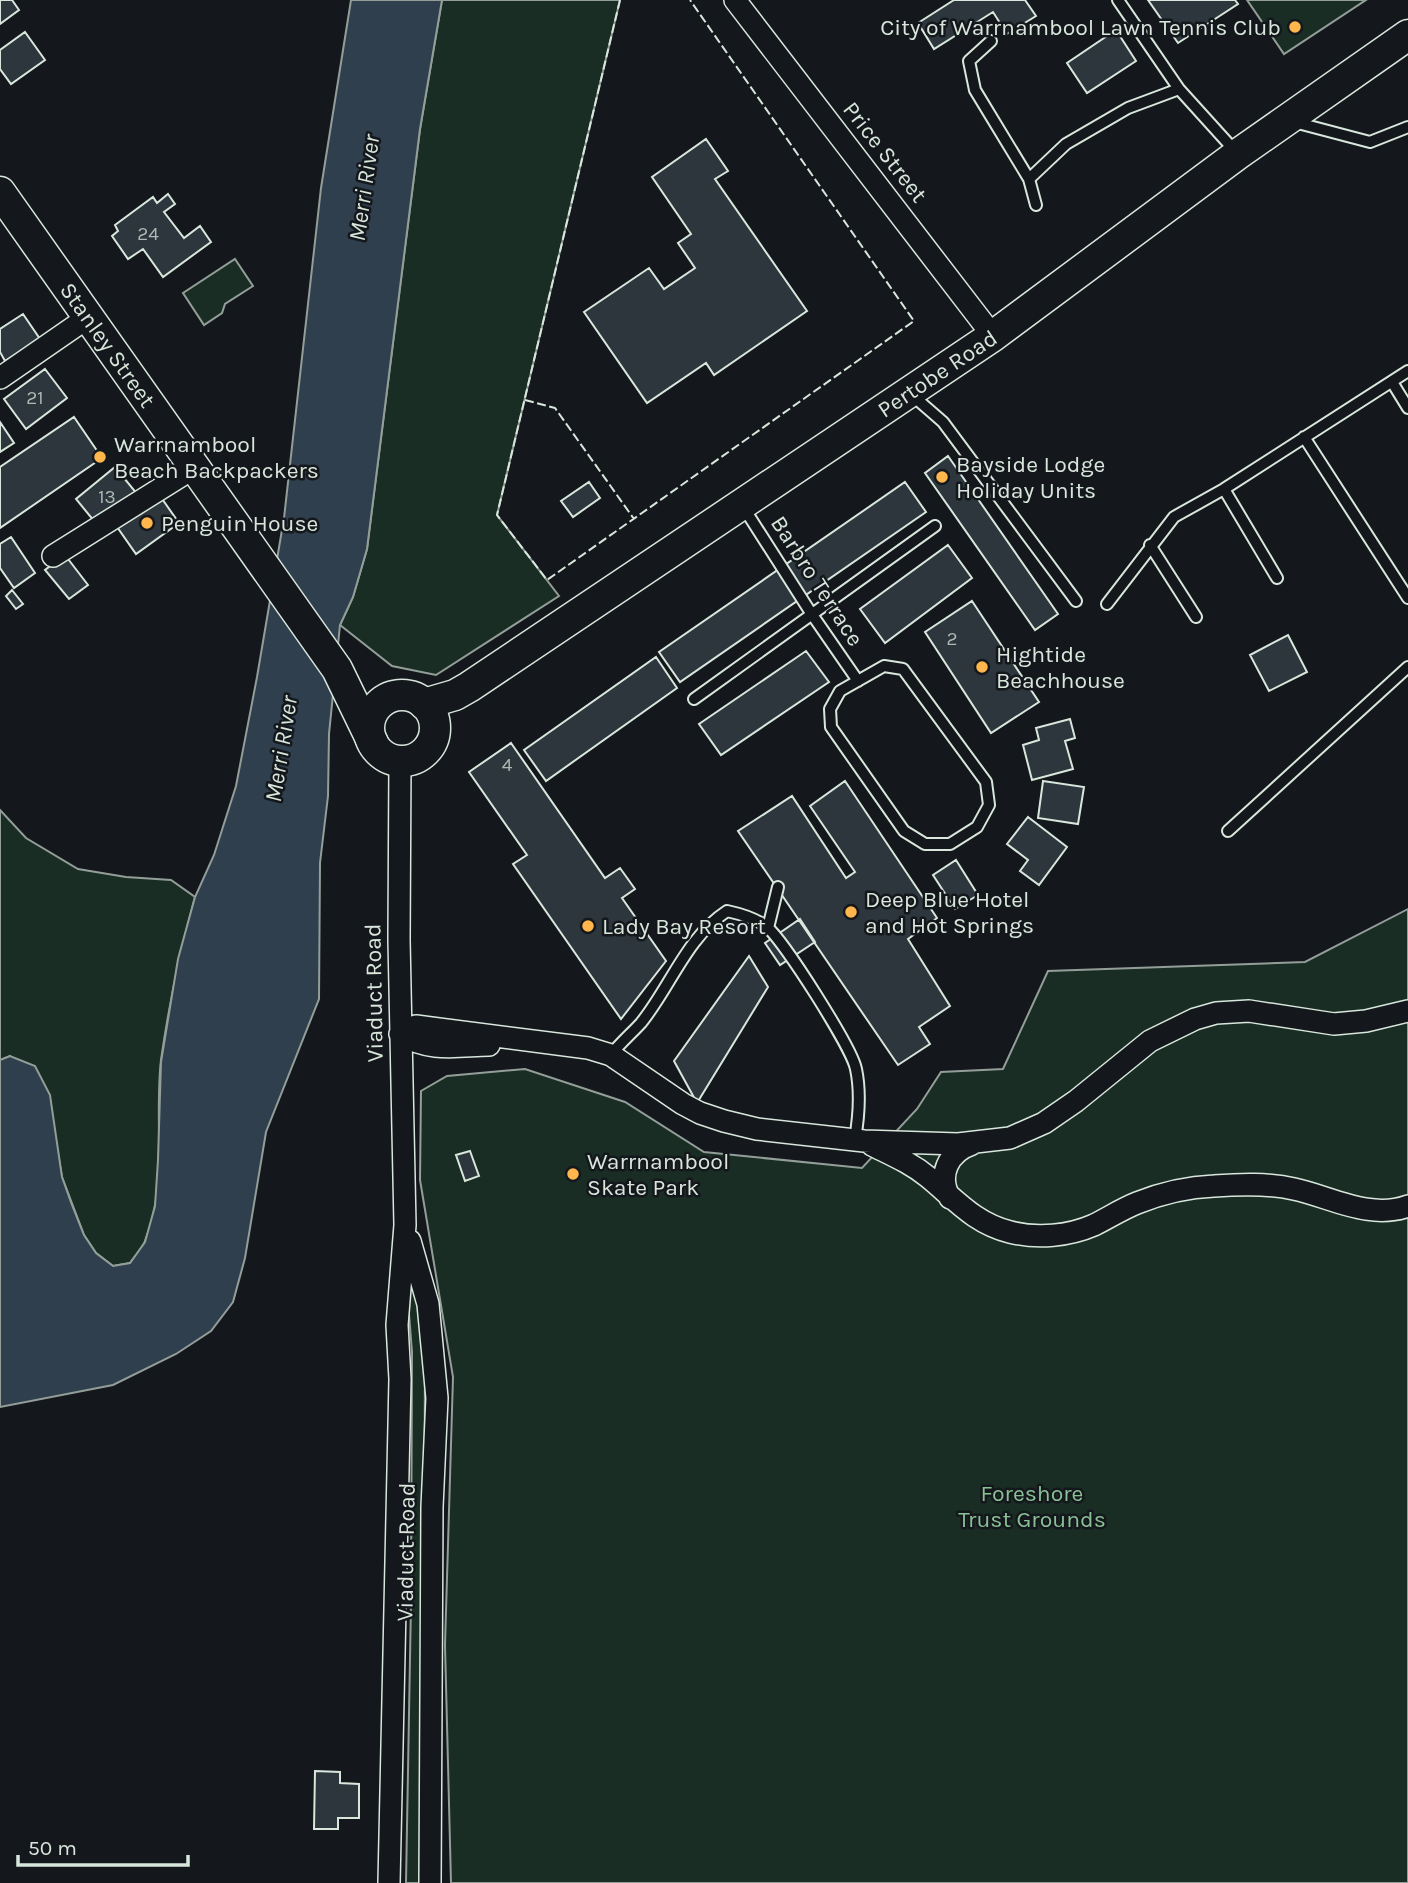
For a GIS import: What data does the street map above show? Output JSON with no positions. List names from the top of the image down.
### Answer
{
  "streets": {
    "street": [
      "Price Street",
      "Stanley Street",
      "Pertobe Road",
      "Viaduct Road"
    ],
    "lane": ["Barbro Terrace"]
  },
  "crossings": [
    ["Price Street", "Pertobe Road"],
    ["Stanley Street", "Pertobe Road"],
    ["Stanley Street", "Viaduct Road"],
    ["Pertobe Road", "Barbro Terrace"],
    ["Pertobe Road", "Viaduct Road"]
  ],
  "water": ["Merri River"],
  "parks": ["Foreshore Trust Grounds"],
  "places": [
    "City of Warrnambool Lawn Tennis Club",
    "Warrnambool Beach Backpackers",
    "Bayside Lodge Holiday Units",
    "Penguin House",
    "Hightide Beachhouse",
    "Deep Blue Hotel and Hot Springs",
    "Lady Bay Resort",
    "Warrnambool Skate Park"
  ],
  "house_numbers": [
    "24",
    "21",
    "13",
    "2",
    "4"
  ],
  "scale_bar": "50 m"
}
